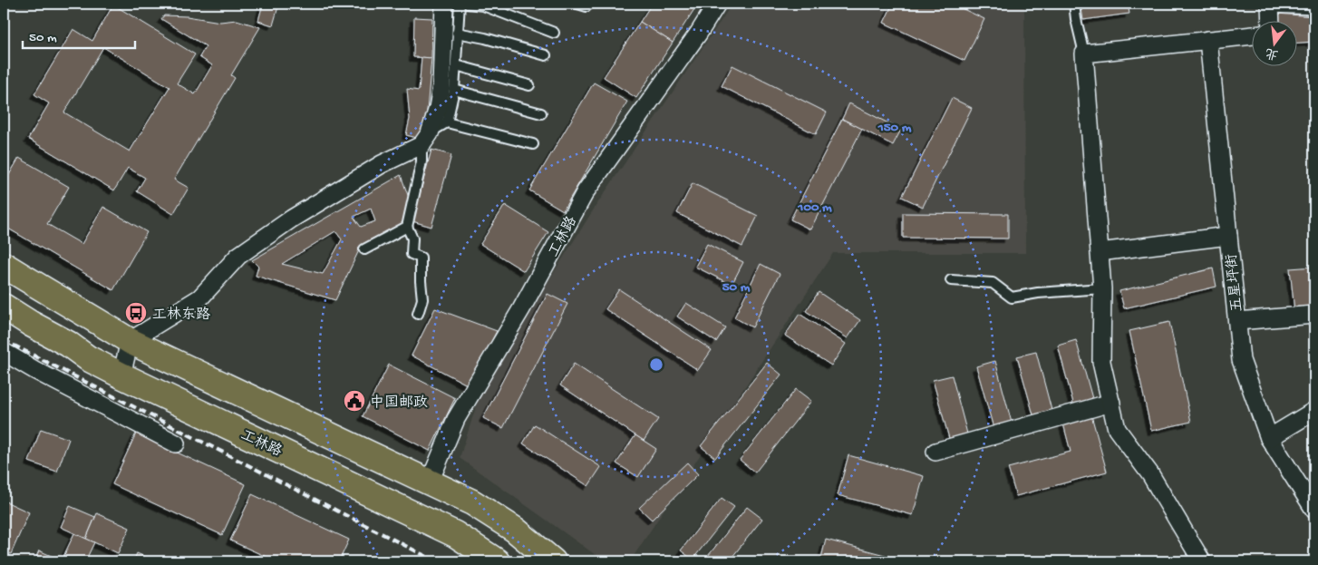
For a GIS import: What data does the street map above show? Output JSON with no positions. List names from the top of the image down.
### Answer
{
  "streets": {
    "highway": ["工林路"],
    "street": ["五星坪街"]
  },
  "places": {
    "bus stop": ["工林东路"],
    "public building": ["中国邮政"]
  },
  "scale_bar": "50 m",
  "north": "bottom",
  "rings": ["150 m", "100 m", "50 m"]
}
